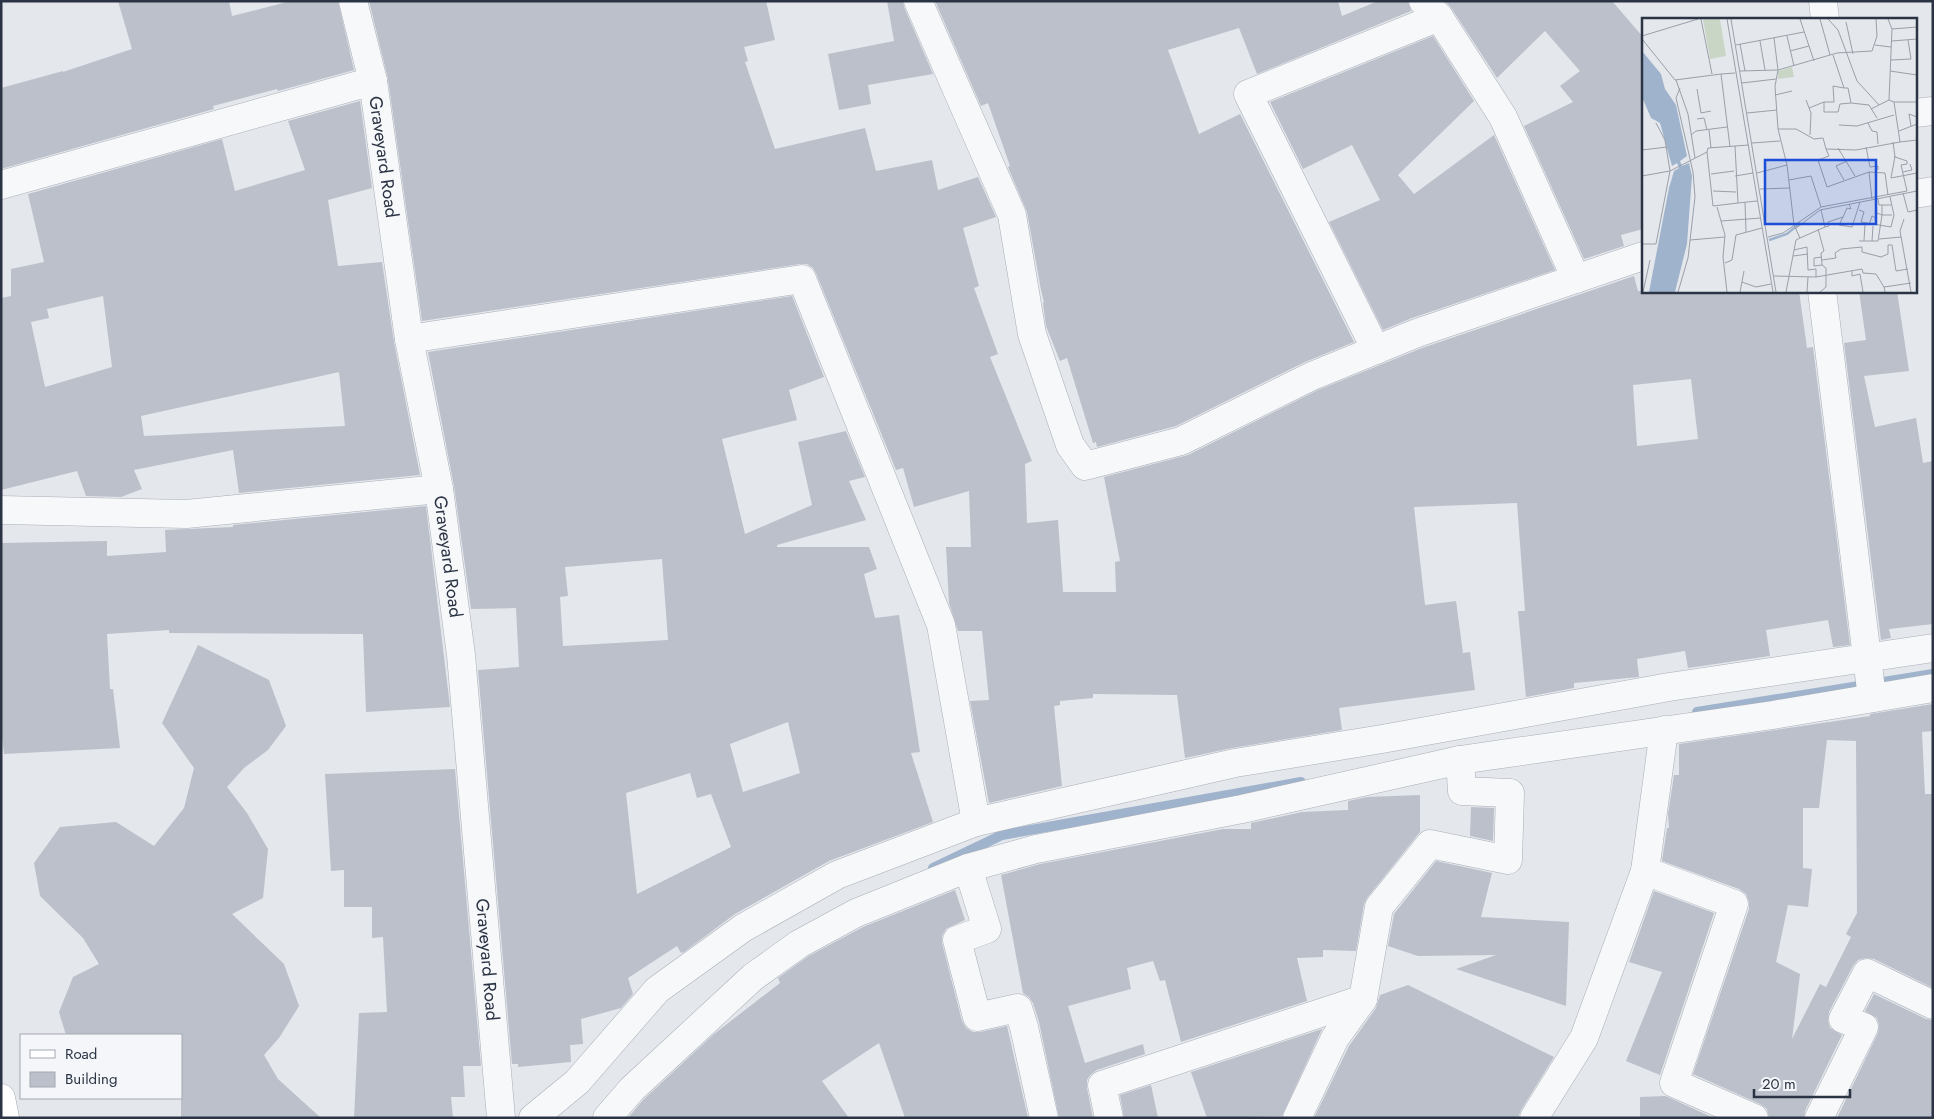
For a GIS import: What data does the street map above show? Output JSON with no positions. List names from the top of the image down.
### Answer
{
  "streets": {
    "street": ["Graveyard Road"]
  },
  "legend": ["Road", "Building"],
  "scale_bar": "20 m"
}
